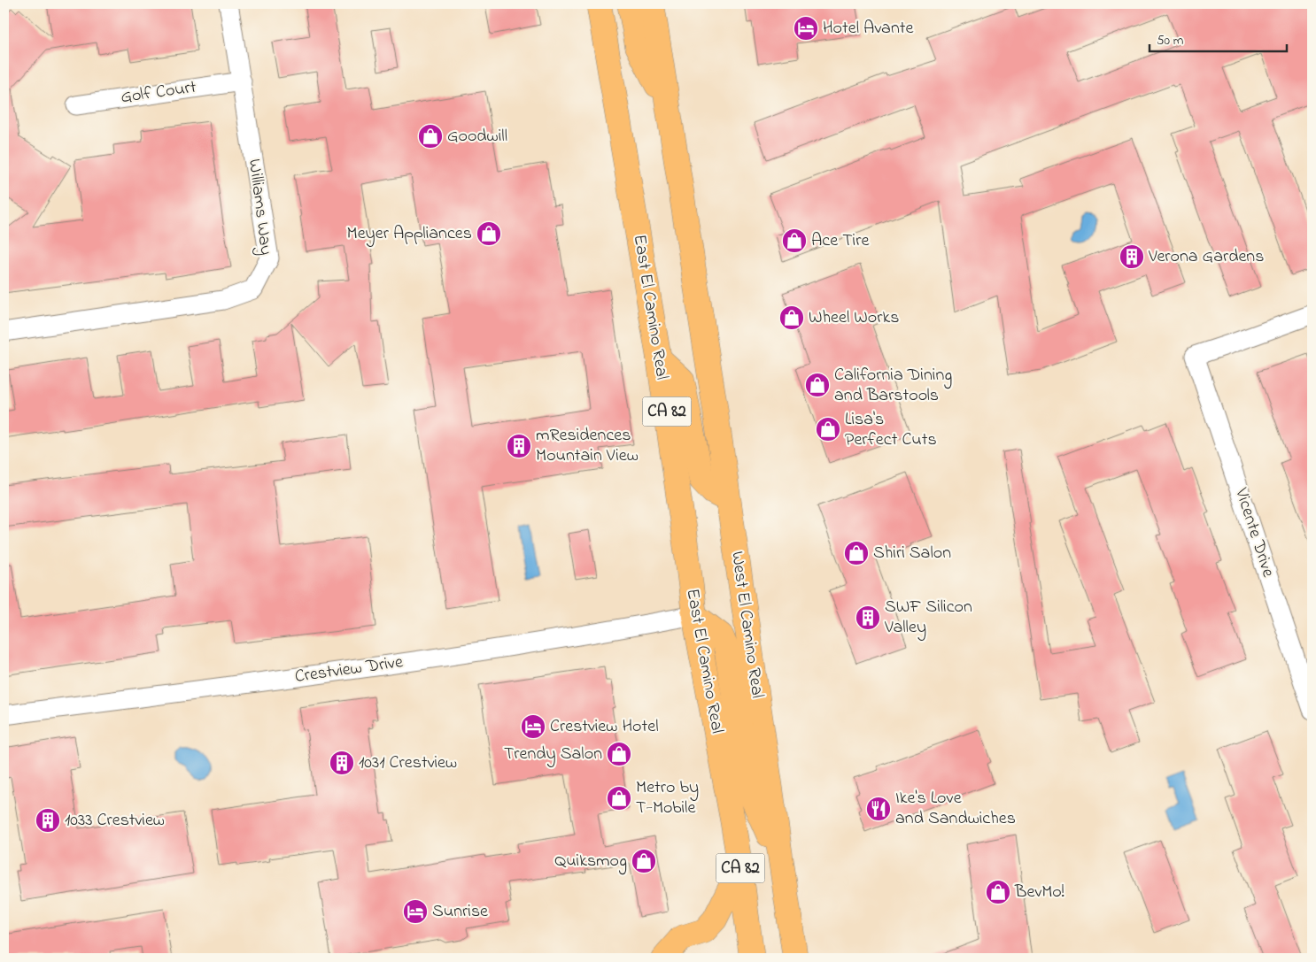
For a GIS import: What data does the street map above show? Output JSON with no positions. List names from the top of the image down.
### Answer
{
  "streets": {
    "main road": ["East El Camino Real", "CA 82", "West El Camino Real"],
    "street": [
      "Golf Court",
      "Williams Way",
      "Vicente Drive",
      "Crestview Drive"
    ]
  },
  "crossings": [
    ["Golf Court", "Williams Way"],
    ["East El Camino Real", "CA 82"],
    ["East El Camino Real", "Crestview Drive"],
    ["CA 82", "West El Camino Real"]
  ],
  "places": {
    "hotel": ["Hotel Avante", "Crestview Hotel", "Sunrise"],
    "shop": [
      "Goodwill",
      "Meyer Appliances",
      "Ace Tire",
      "Wheel Works",
      "California Dining and Barstools",
      "Lisa's Perfect Cuts",
      "Shiri Salon",
      "Trendy Salon",
      "Metro by T-Mobile",
      "Quiksmog",
      "BevMo!"
    ],
    "building": [
      "Verona Gardens",
      "mResidences Mountain View",
      "SWF Silicon Valley",
      "1031 Crestview",
      "1033 Crestview"
    ],
    "restaurant": ["Ike's Love and Sandwiches"]
  },
  "scale_bar": "50 m"
}
